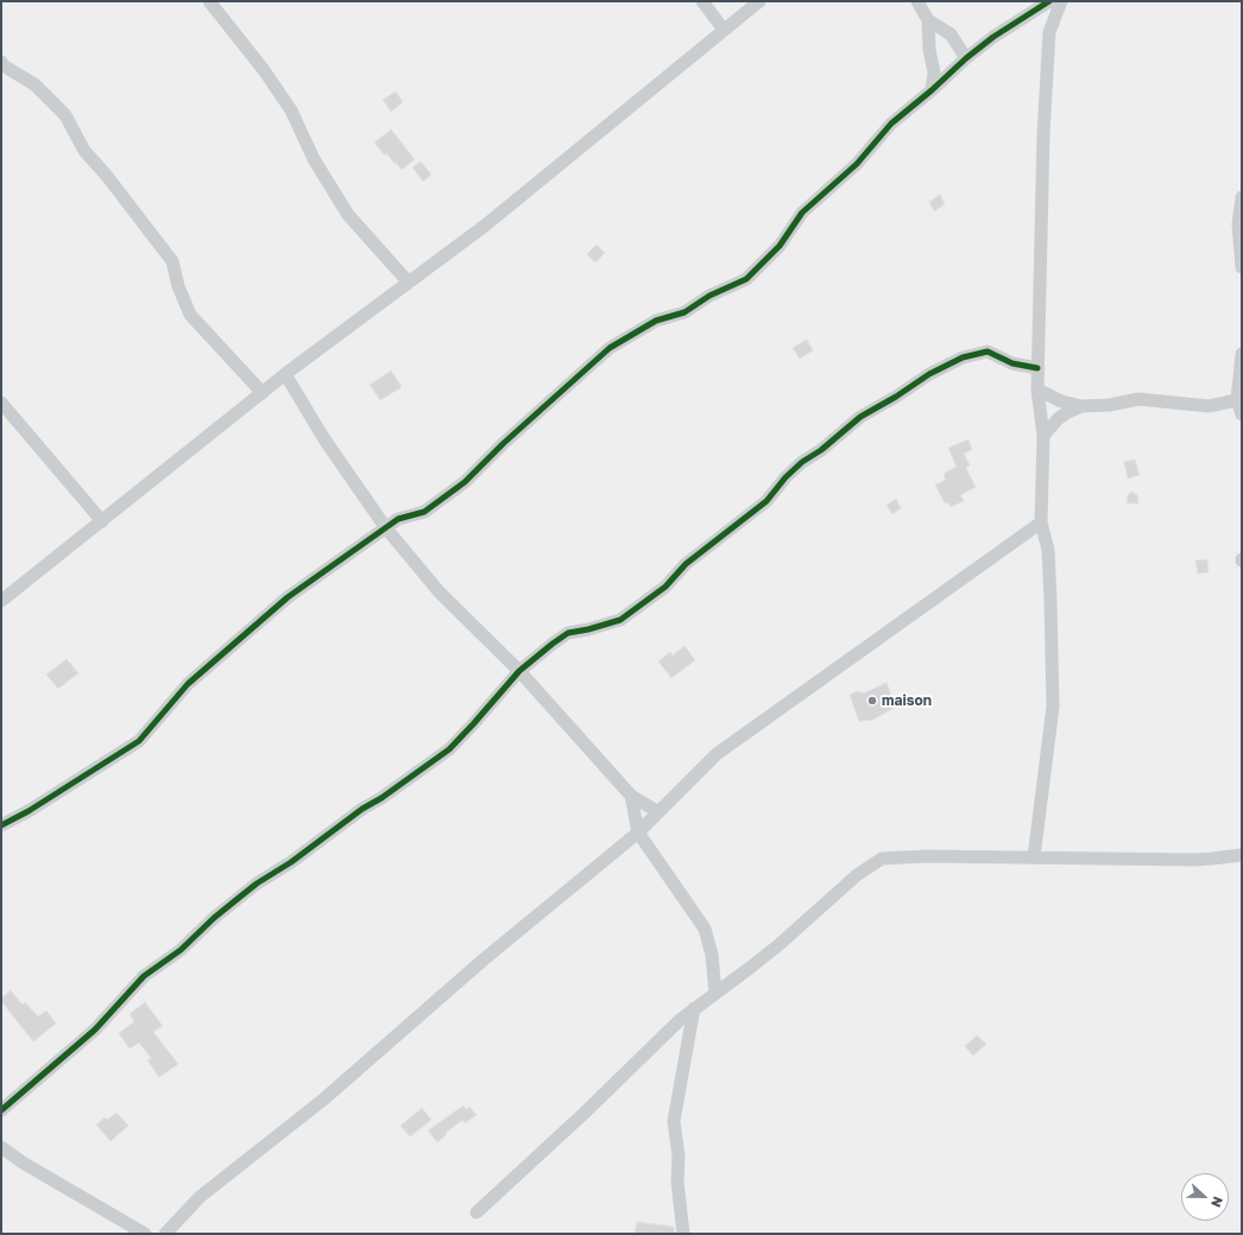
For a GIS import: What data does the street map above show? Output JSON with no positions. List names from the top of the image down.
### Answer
{
  "places": ["maison"],
  "north": "right"
}
